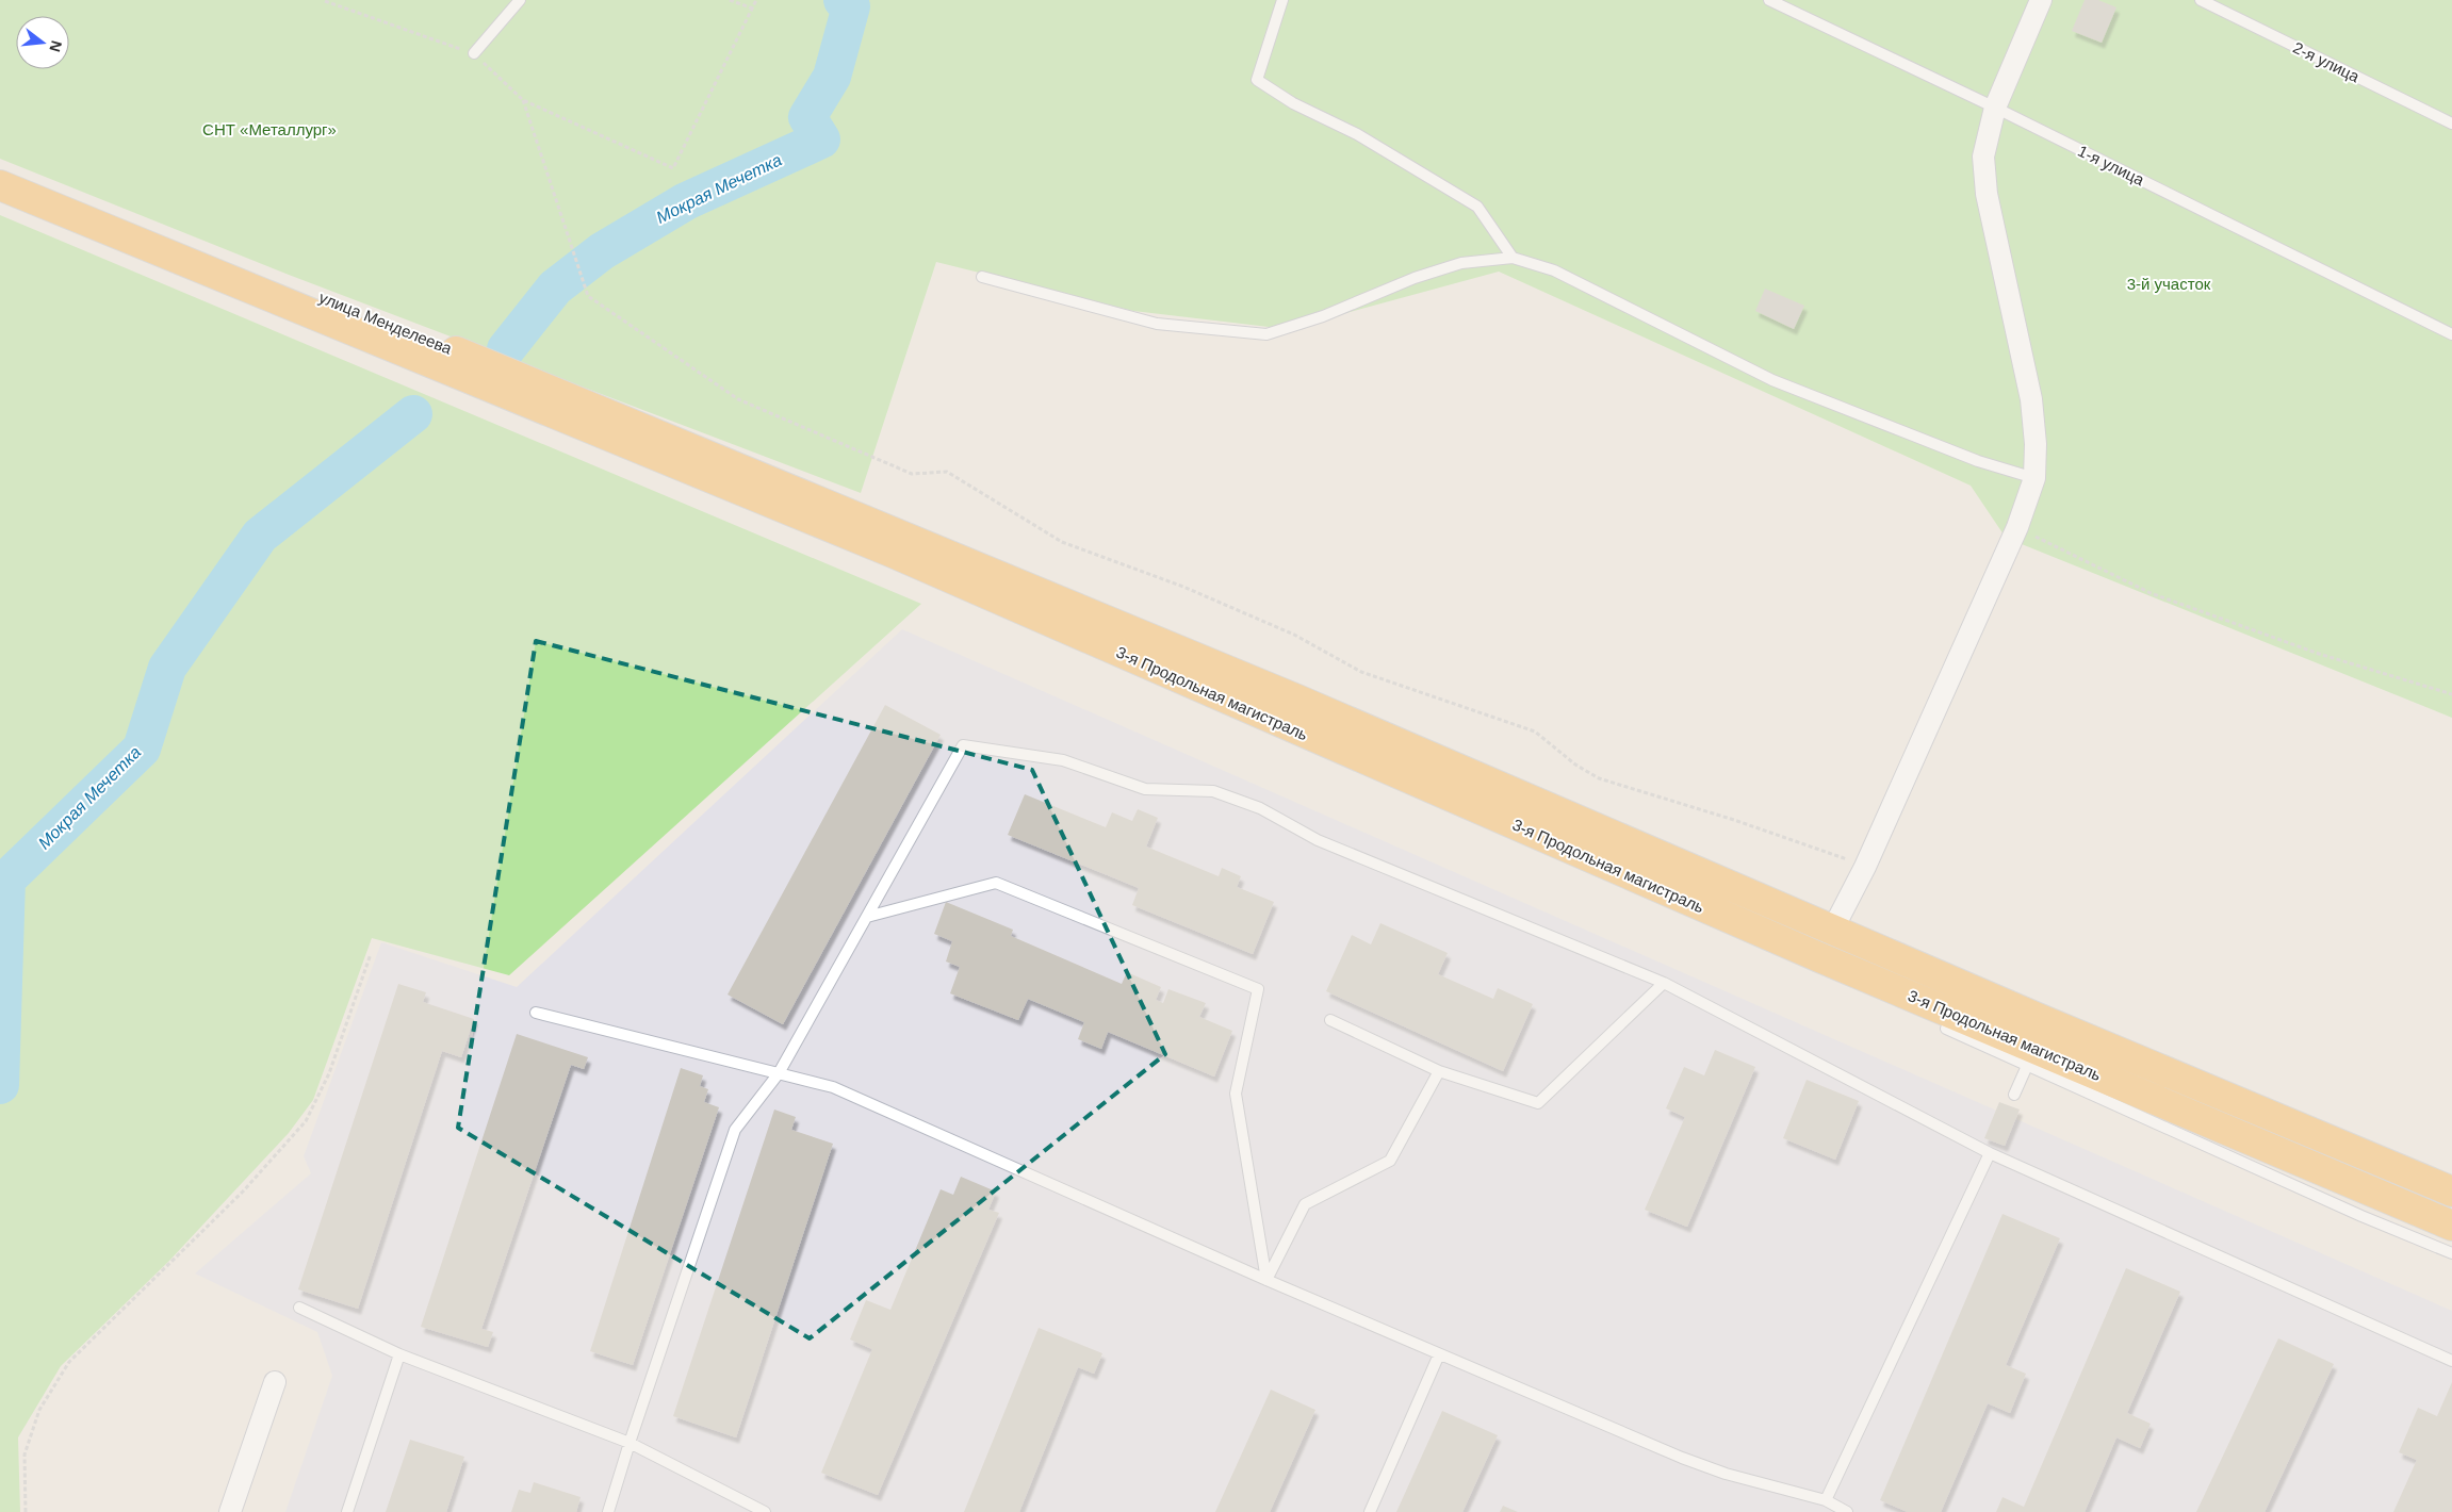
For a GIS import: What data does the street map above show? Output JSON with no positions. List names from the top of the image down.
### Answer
{
  "streets": {
    "highway": ["улица Менделеева", "3-я Продольная магистраль"],
    "lane": ["2-я улица", "1-я улица"]
  },
  "crossings": [
    ["улица Менделеева", "3-я Продольная магистраль"]
  ],
  "water": ["Мокрая Мечетка"],
  "parks": ["СНТ «Металлург»", "3-й участок"],
  "north": "right"
}
